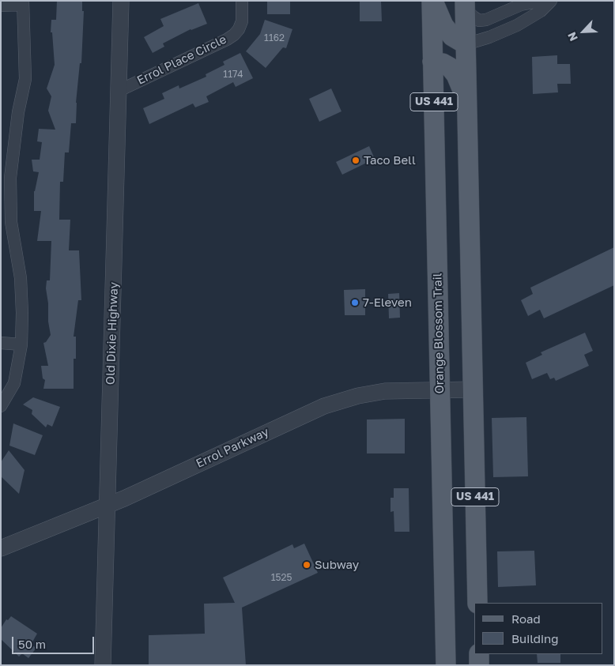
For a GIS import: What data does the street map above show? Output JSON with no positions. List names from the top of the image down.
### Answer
{
  "streets": {
    "main road": ["US 441", "Orange Blossom Trail"],
    "street": ["Errol Place Circle", "Old Dixie Highway", "Errol Parkway"]
  },
  "crossings": [
    ["Errol Place Circle", "Old Dixie Highway"],
    ["US 441", "Errol Parkway"],
    ["Old Dixie Highway", "Errol Parkway"],
    ["Orange Blossom Trail", "Errol Parkway"]
  ],
  "places": ["Taco Bell", "7-Eleven", "Subway"],
  "house_numbers": ["1162", "1174", "1525"],
  "legend": ["Road", "Building"],
  "scale_bar": "50 m",
  "north": "bottom left"
}
